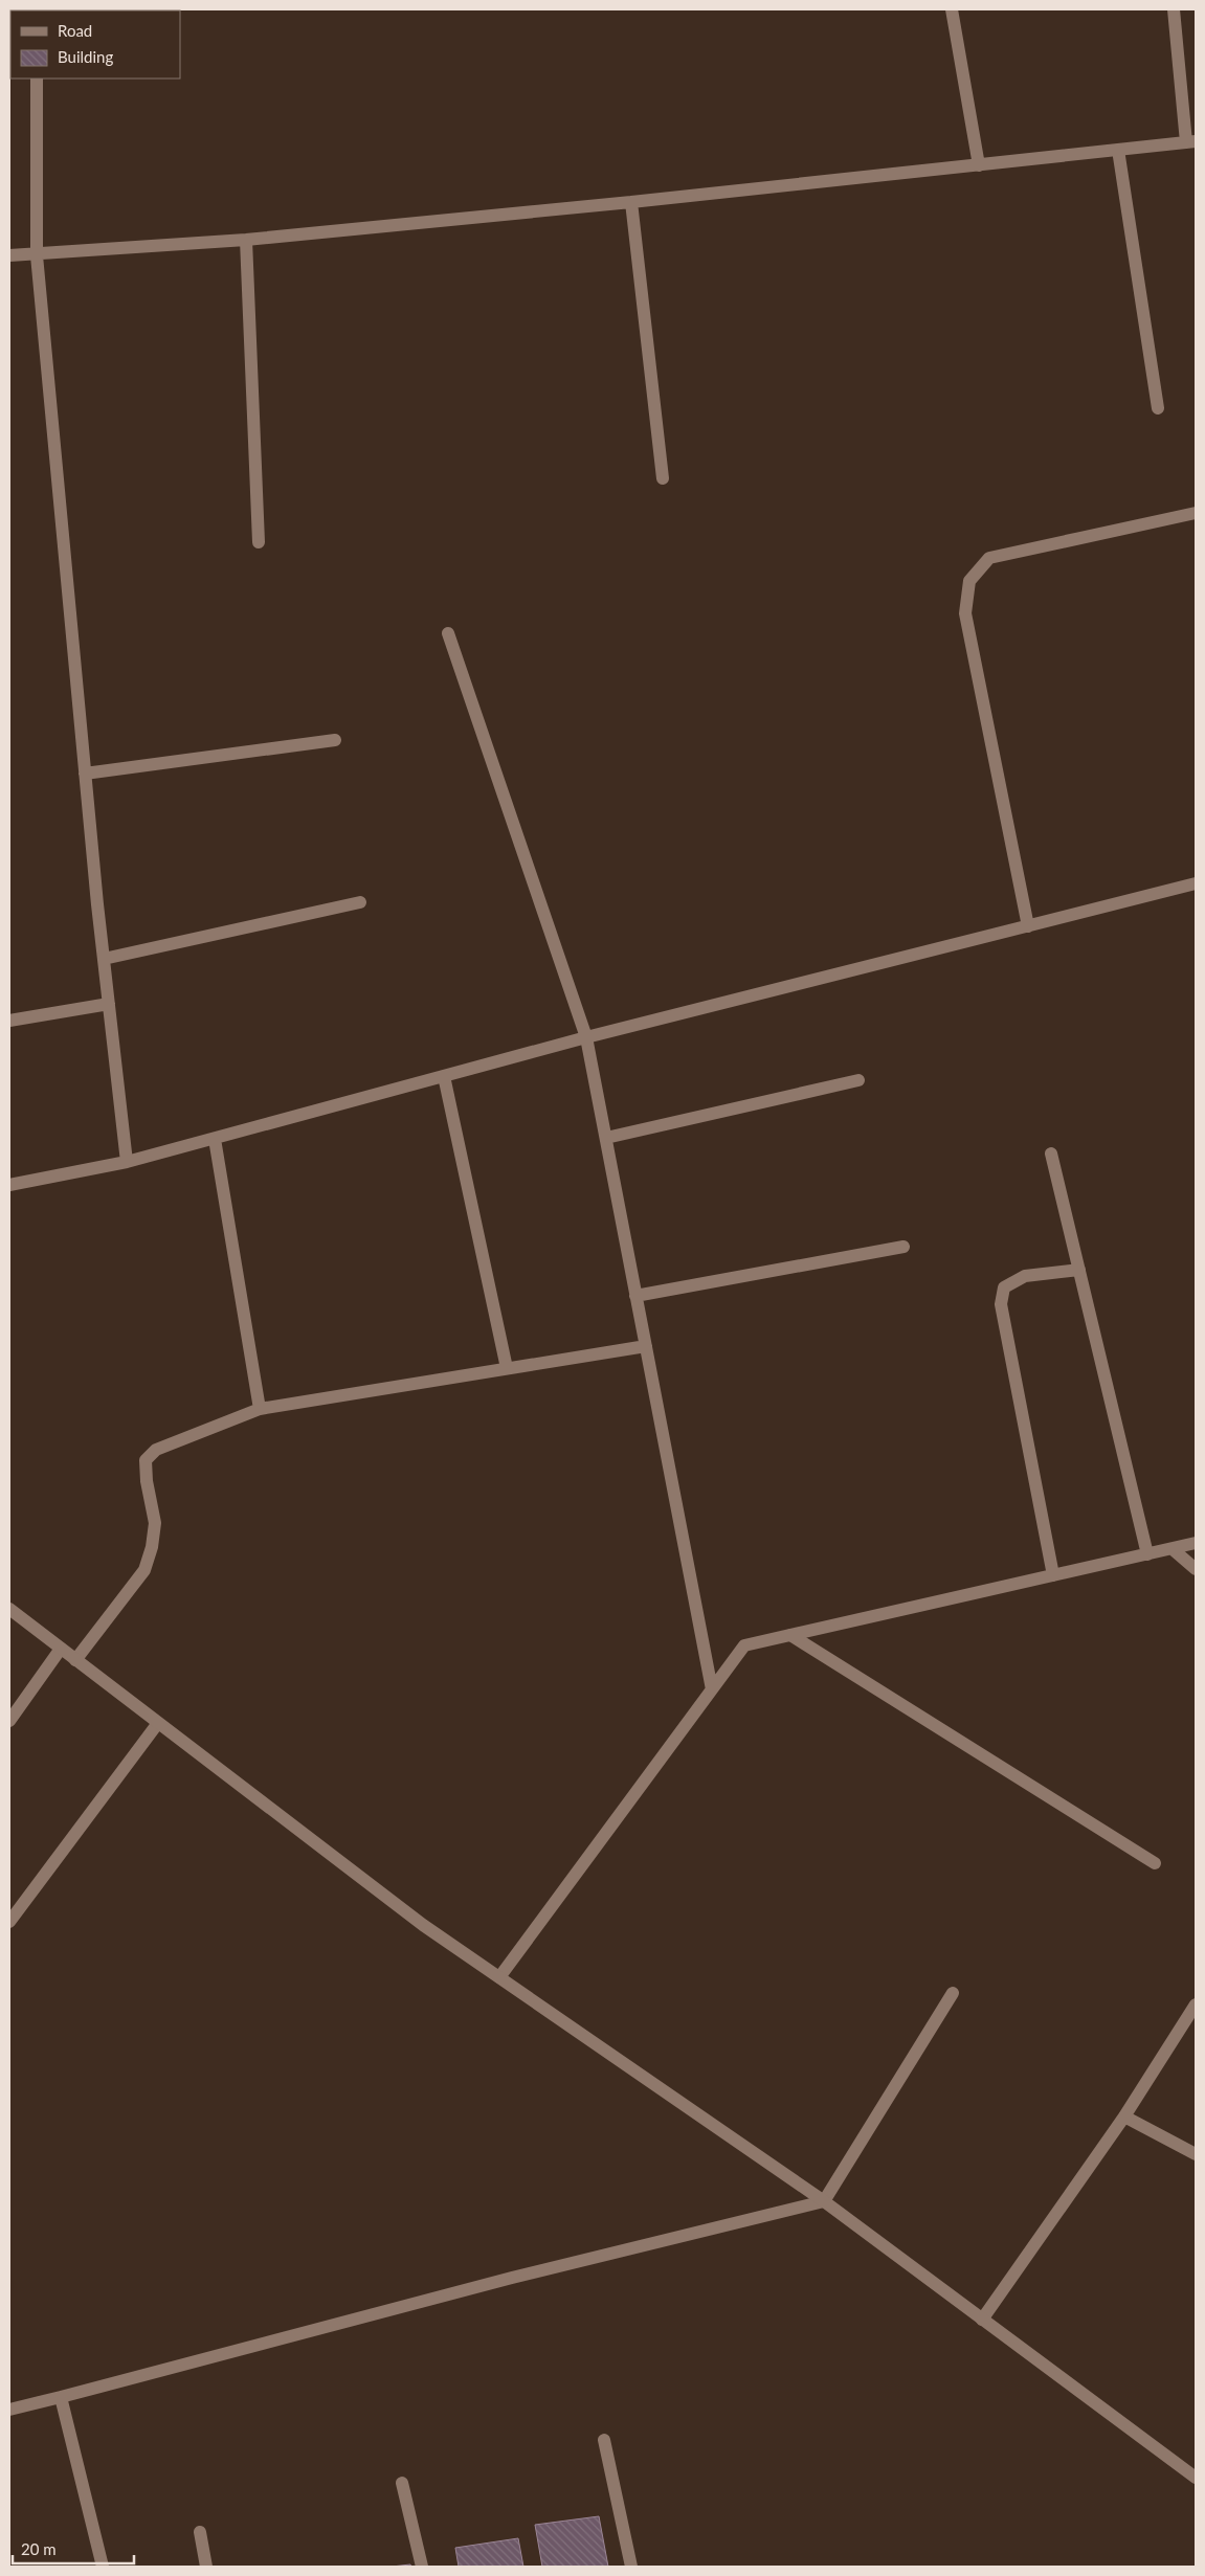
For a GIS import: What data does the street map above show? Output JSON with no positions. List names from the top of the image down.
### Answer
{
  "legend": ["Road", "Building"],
  "scale_bar": "20 m"
}
